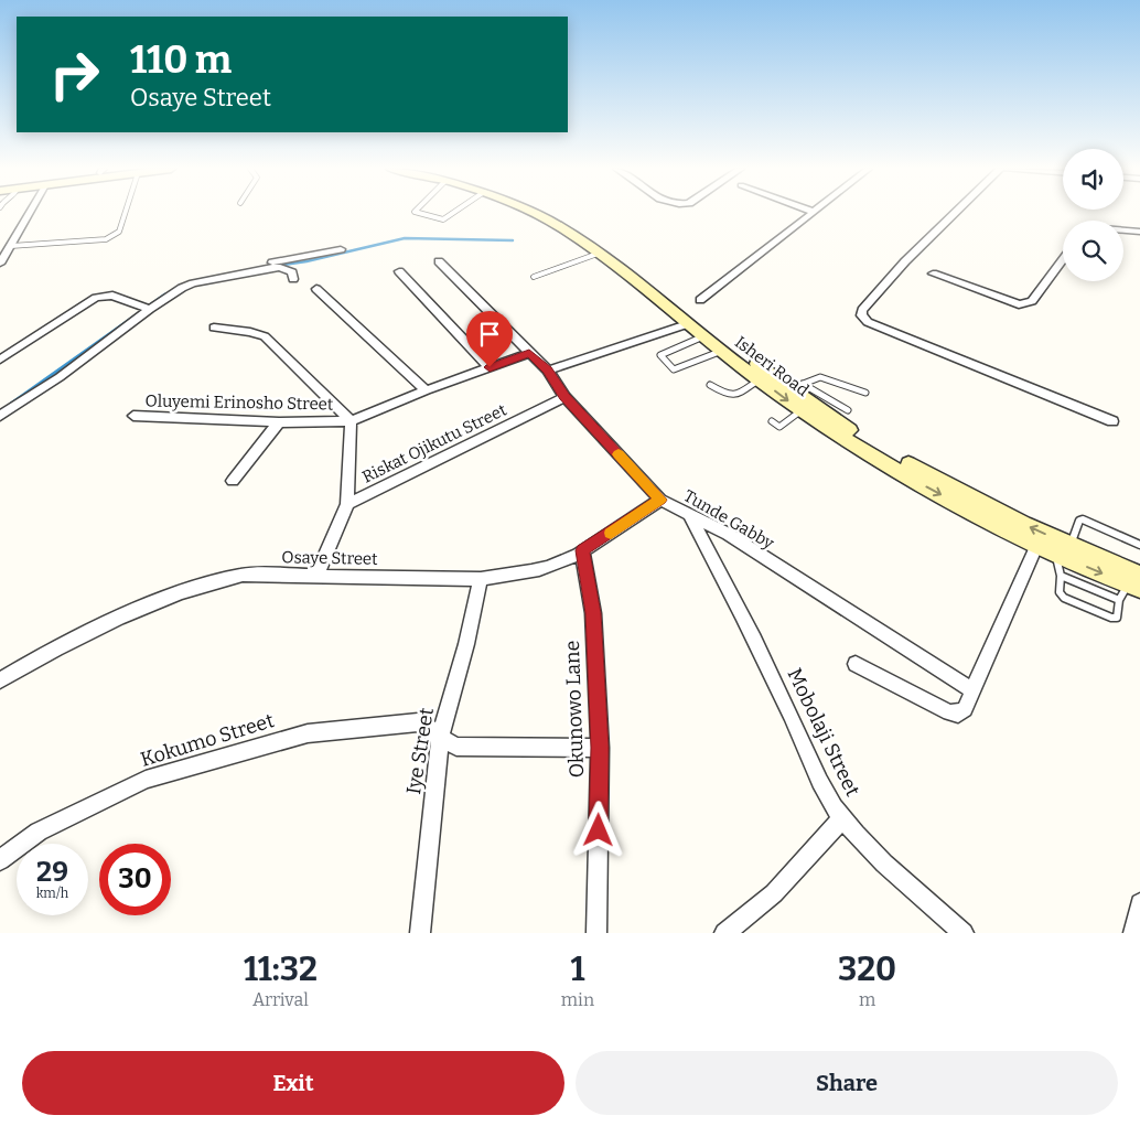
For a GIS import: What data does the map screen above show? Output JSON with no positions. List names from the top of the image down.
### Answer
{
  "streets": {
    "main road": ["Isheri Road"],
    "street": [
      "Oluyemi Erinosho Street",
      "Riskat Ojikutu Street",
      "Tunde Gabby",
      "Osaye Street",
      "Okunowo Lane",
      "Mobolaji Street",
      "Kokumo Street",
      "Iye Street"
    ]
  },
  "crossings": [
    ["Oluyemi Erinosho Street", "Tunde Gabby"],
    ["Riskat Ojikutu Street", "Tunde Gabby"],
    ["Tunde Gabby", "Osaye Street"],
    ["Tunde Gabby", "Mobolaji Street"],
    ["Osaye Street", "Okunowo Lane"],
    ["Osaye Street", "Iye Street"],
    ["Kokumo Street", "Iye Street"]
  ],
  "page": {
    "turn": ["110 m", "Osaye Street"],
    "speed": "29 km/h",
    "limit": "30",
    "eta": [
      "11:32",
      "Arrival",
      "1",
      "min",
      "320",
      "m"
    ],
    "buttons": ["Exit", "Share"]
  }
}
